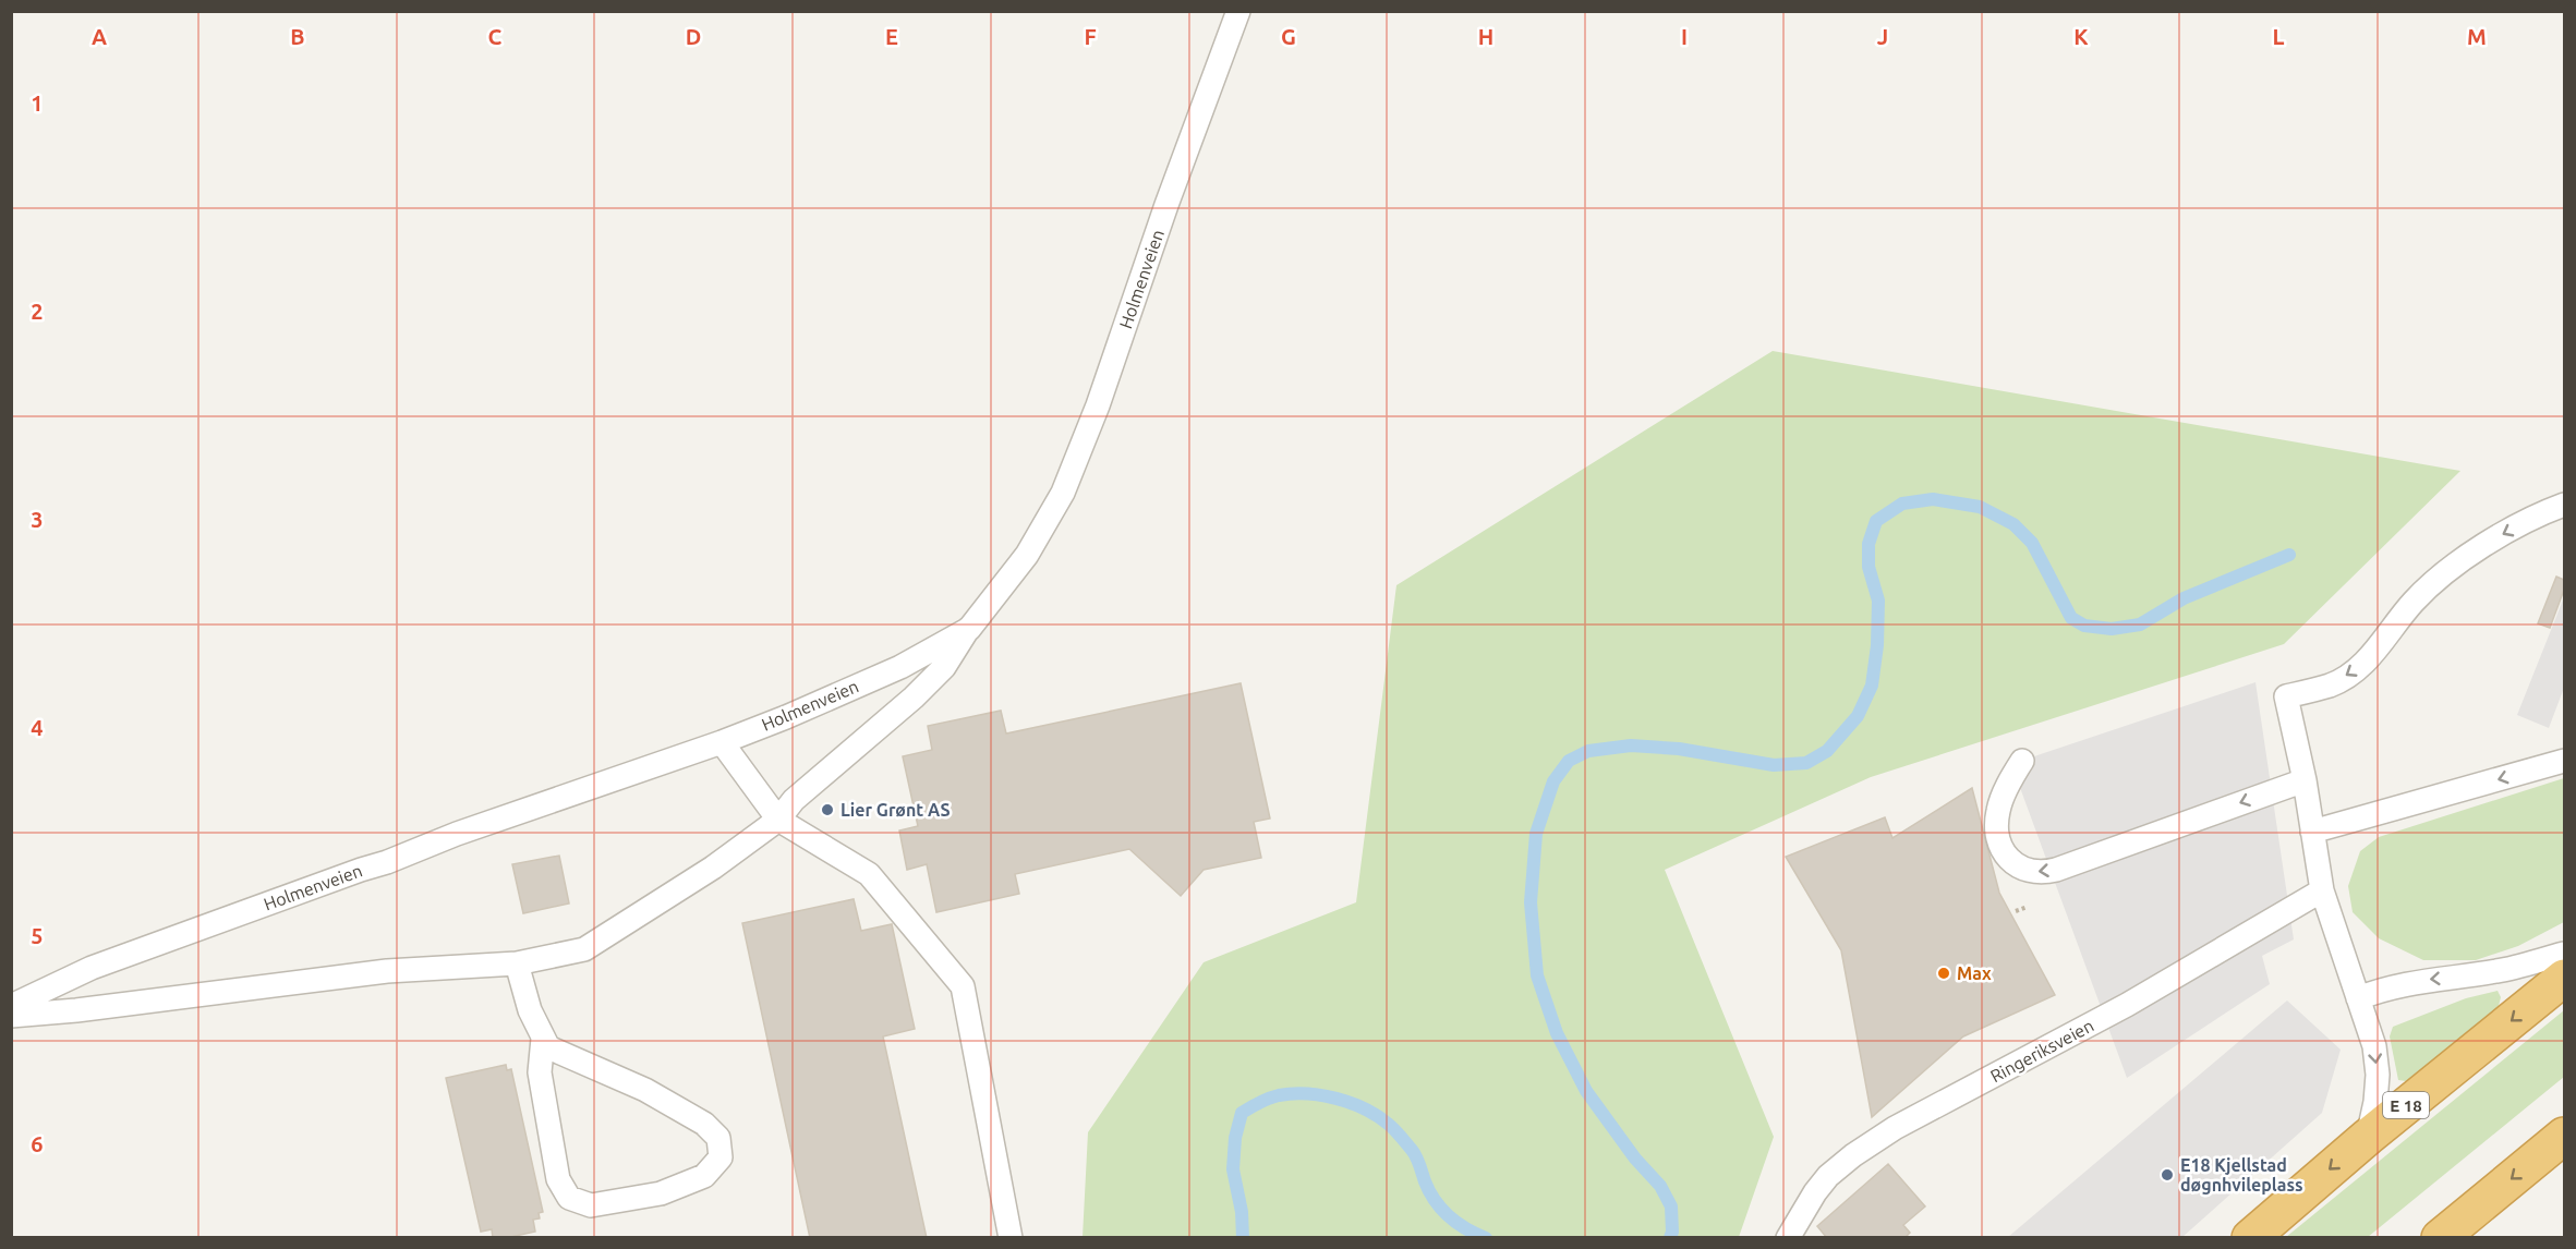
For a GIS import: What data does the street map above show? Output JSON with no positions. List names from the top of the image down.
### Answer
{
  "streets": {
    "highway": ["E 18"],
    "lane": ["Holmenveien", "Ringeriksveien"]
  },
  "places": ["Lier Grønt AS", "Max", "E18 Kjellstad døgnhvileplass"],
  "grid": {
    "columns": [
      "A",
      "B",
      "C",
      "D",
      "E",
      "F",
      "G",
      "H",
      "I",
      "J",
      "K",
      "L",
      "M"
    ],
    "rows": [
      "1",
      "2",
      "3",
      "4",
      "5",
      "6"
    ]
  }
}
